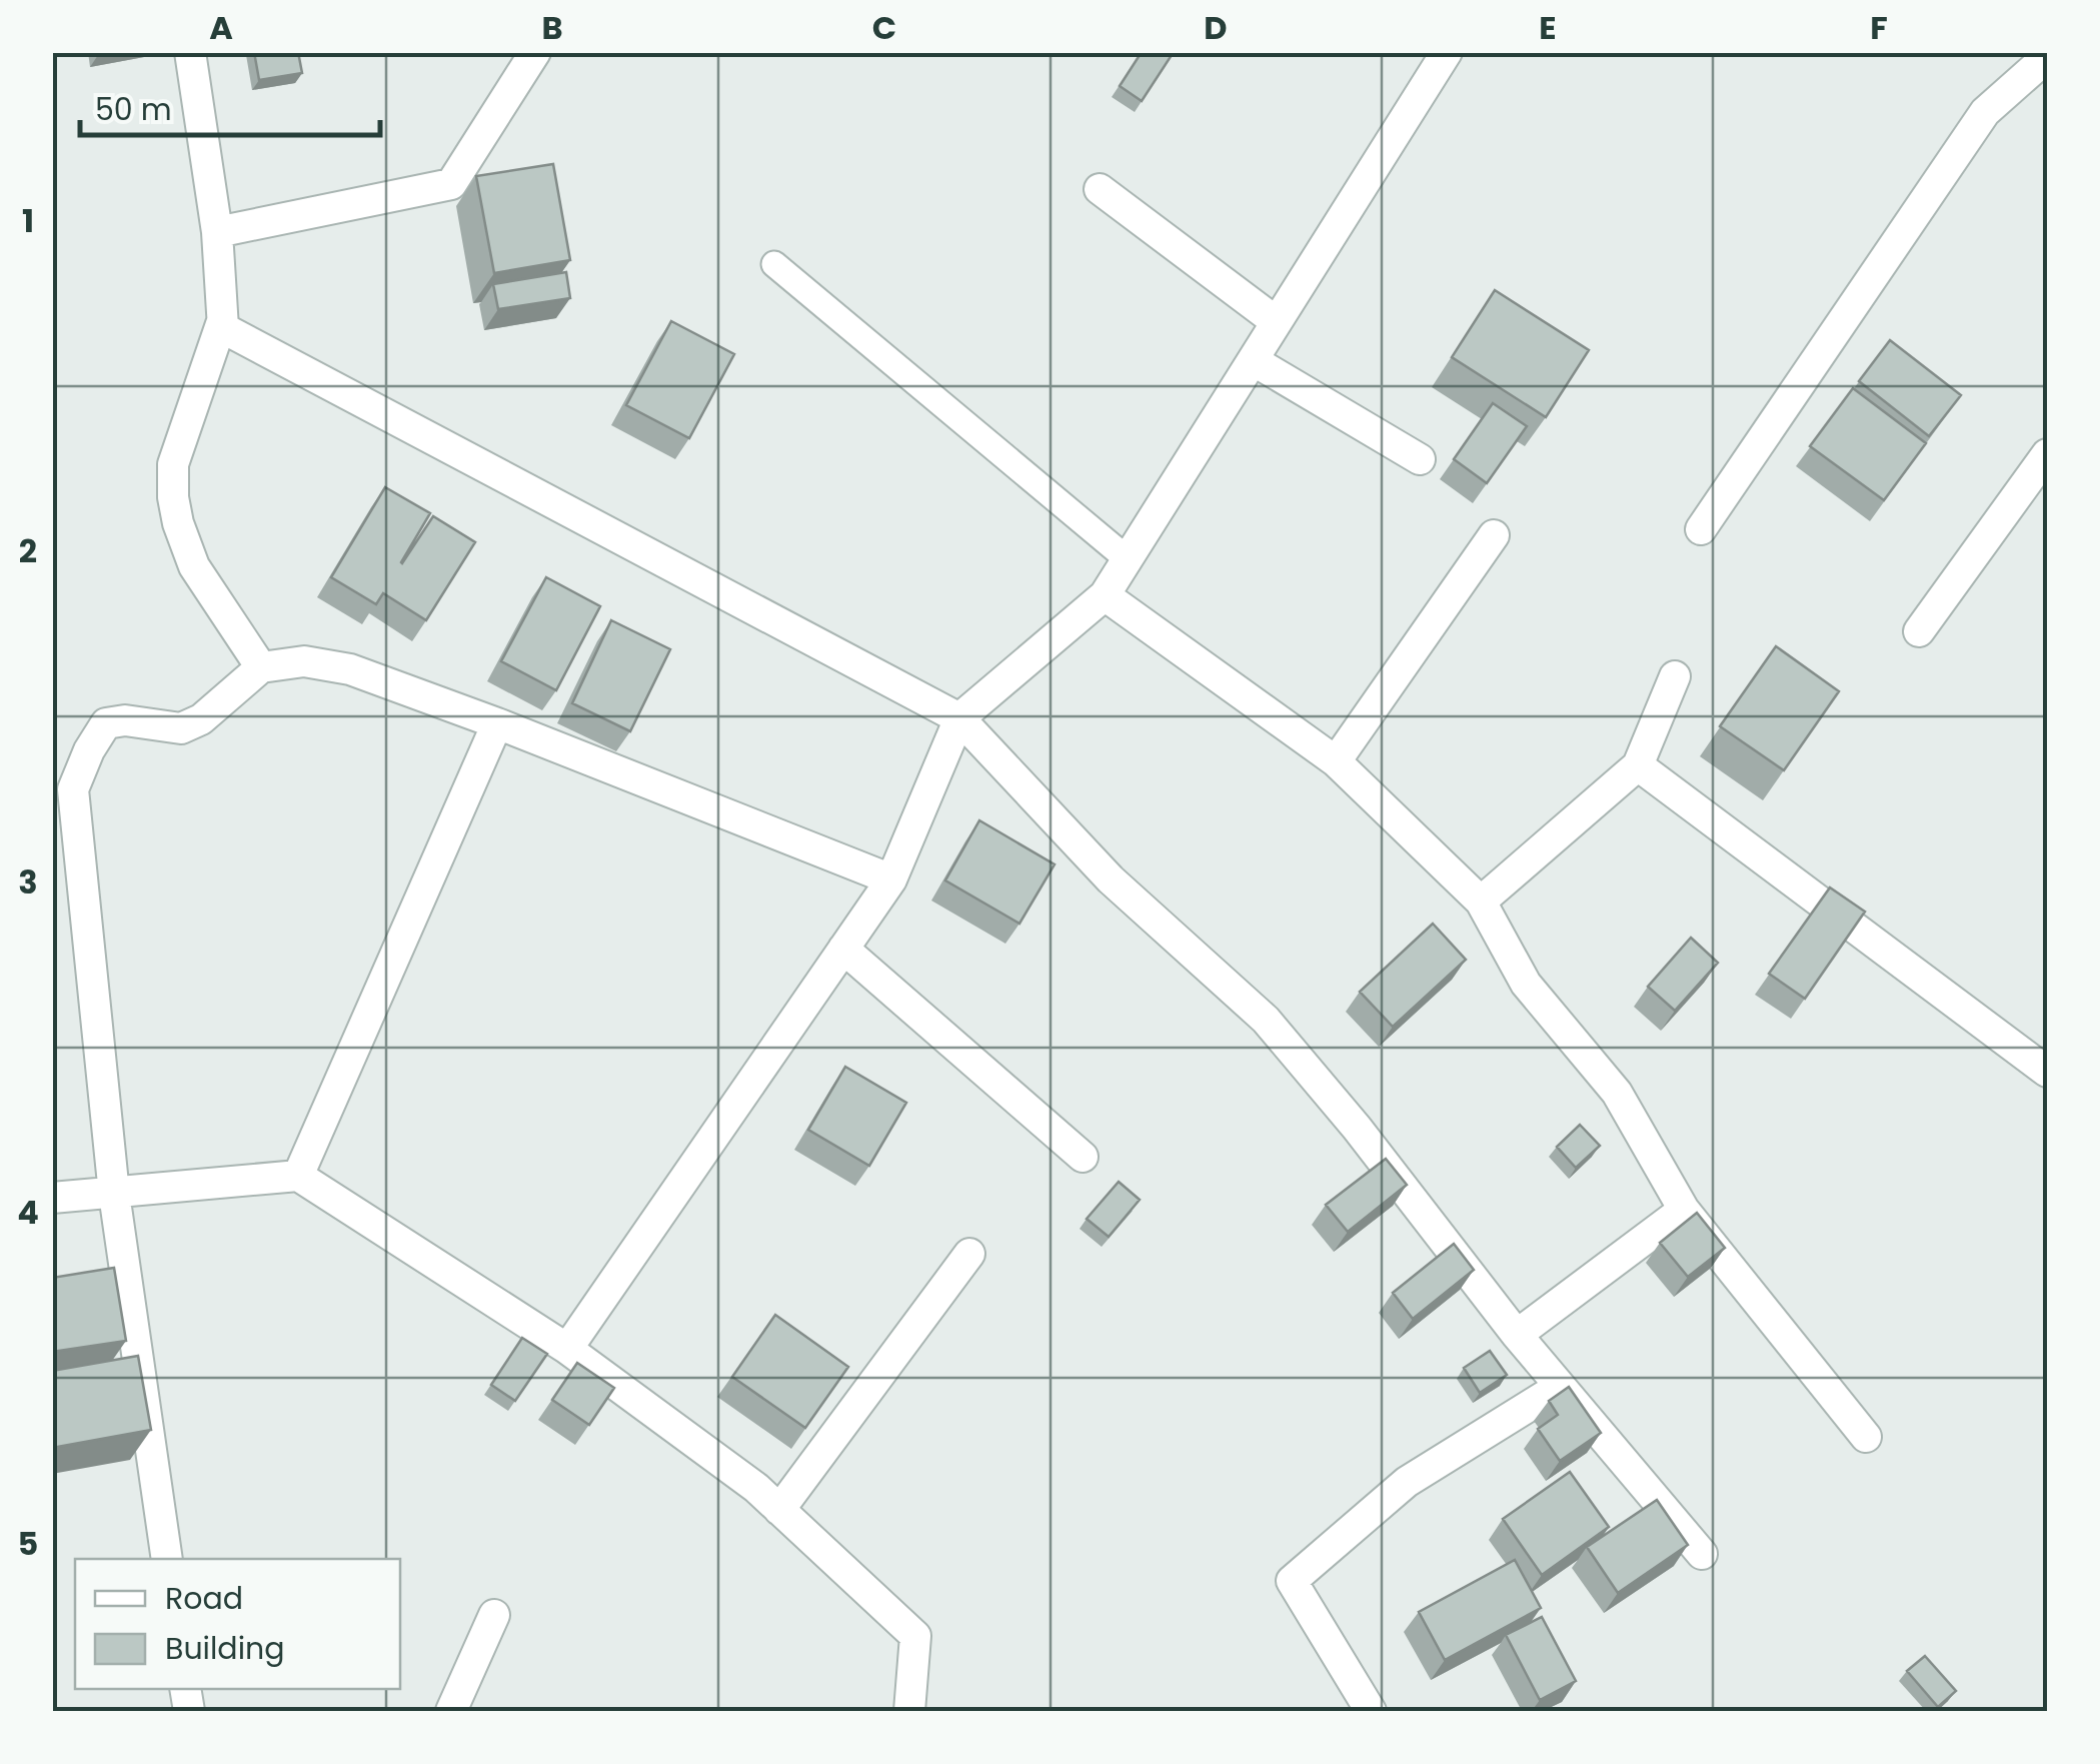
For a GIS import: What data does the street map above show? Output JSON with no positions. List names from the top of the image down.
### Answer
{
  "legend": ["Road", "Building"],
  "scale_bar": "50 m",
  "grid": {
    "columns": [
      "A",
      "B",
      "C",
      "D",
      "E",
      "F"
    ],
    "rows": [
      "1",
      "2",
      "3",
      "4",
      "5"
    ]
  }
}
